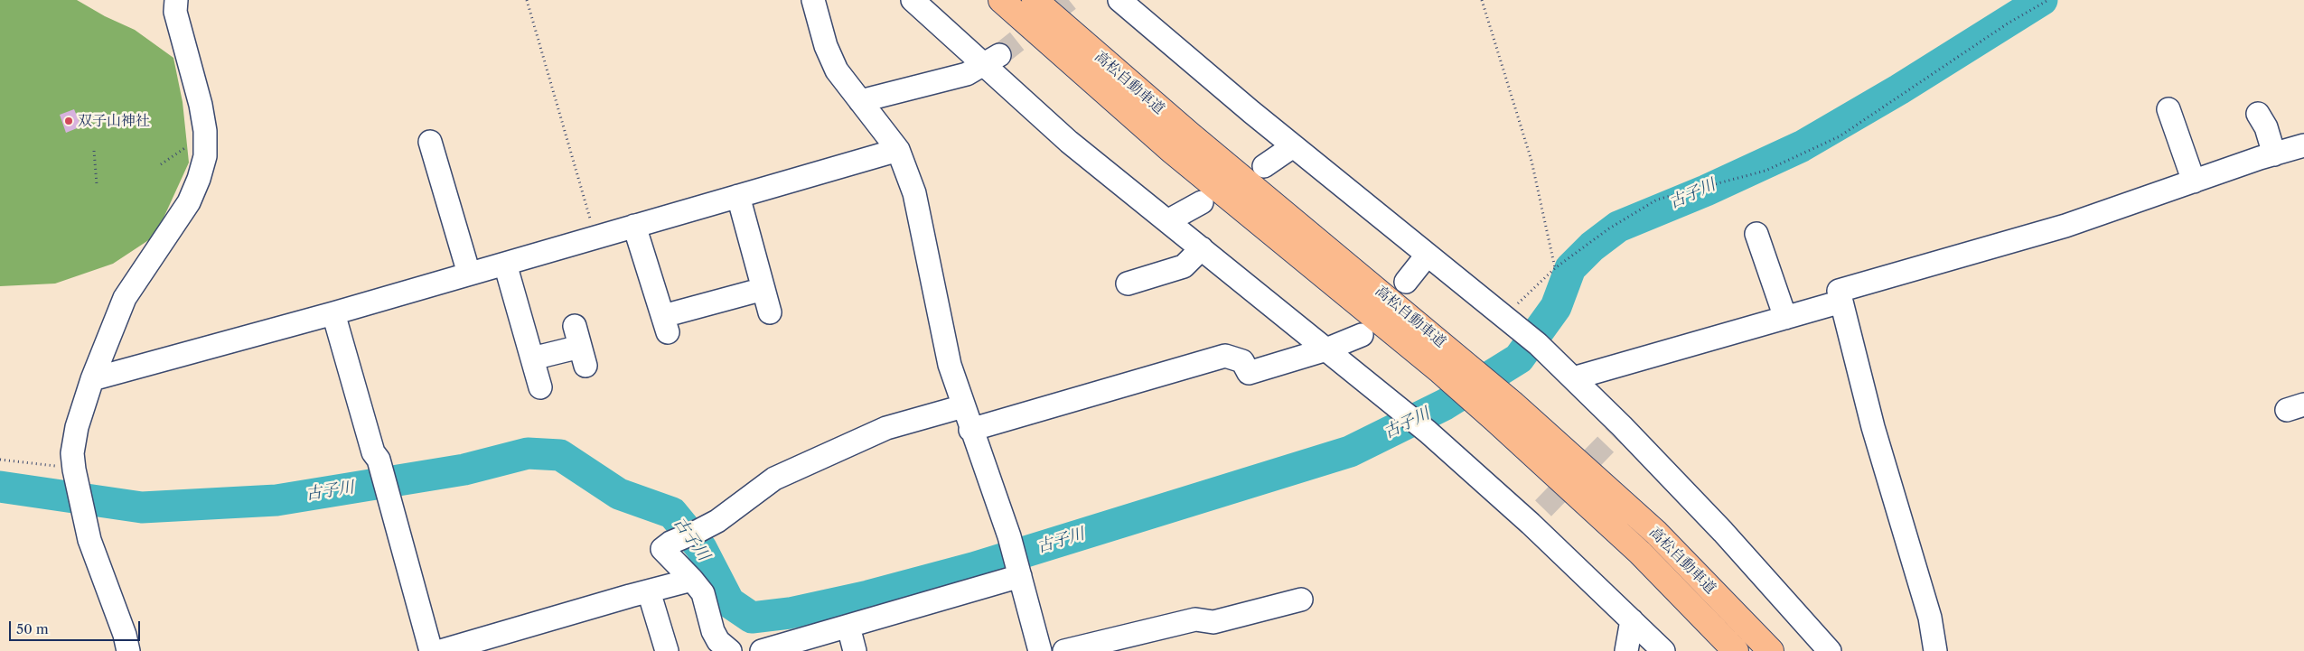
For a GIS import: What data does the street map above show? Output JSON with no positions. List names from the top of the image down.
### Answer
{
  "streets": {
    "highway": ["高松自動車道"]
  },
  "water": ["古子川"],
  "places": ["双子山神社"],
  "scale_bar": "50 m"
}
